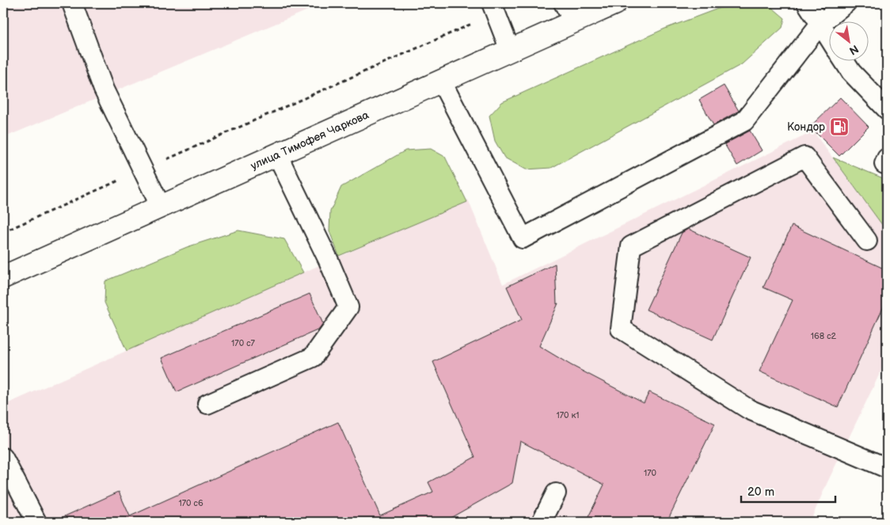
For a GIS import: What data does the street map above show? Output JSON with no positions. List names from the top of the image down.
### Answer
{
  "streets": {
    "main road": ["улица Тимофея Чаркова"]
  },
  "places": {
    "fuel station": ["Кондор"]
  },
  "house_numbers": [
    "168 с2",
    "170 с7",
    "170 к1",
    "170",
    "170 с6"
  ],
  "scale_bar": "20 m",
  "north": "bottom right"
}
